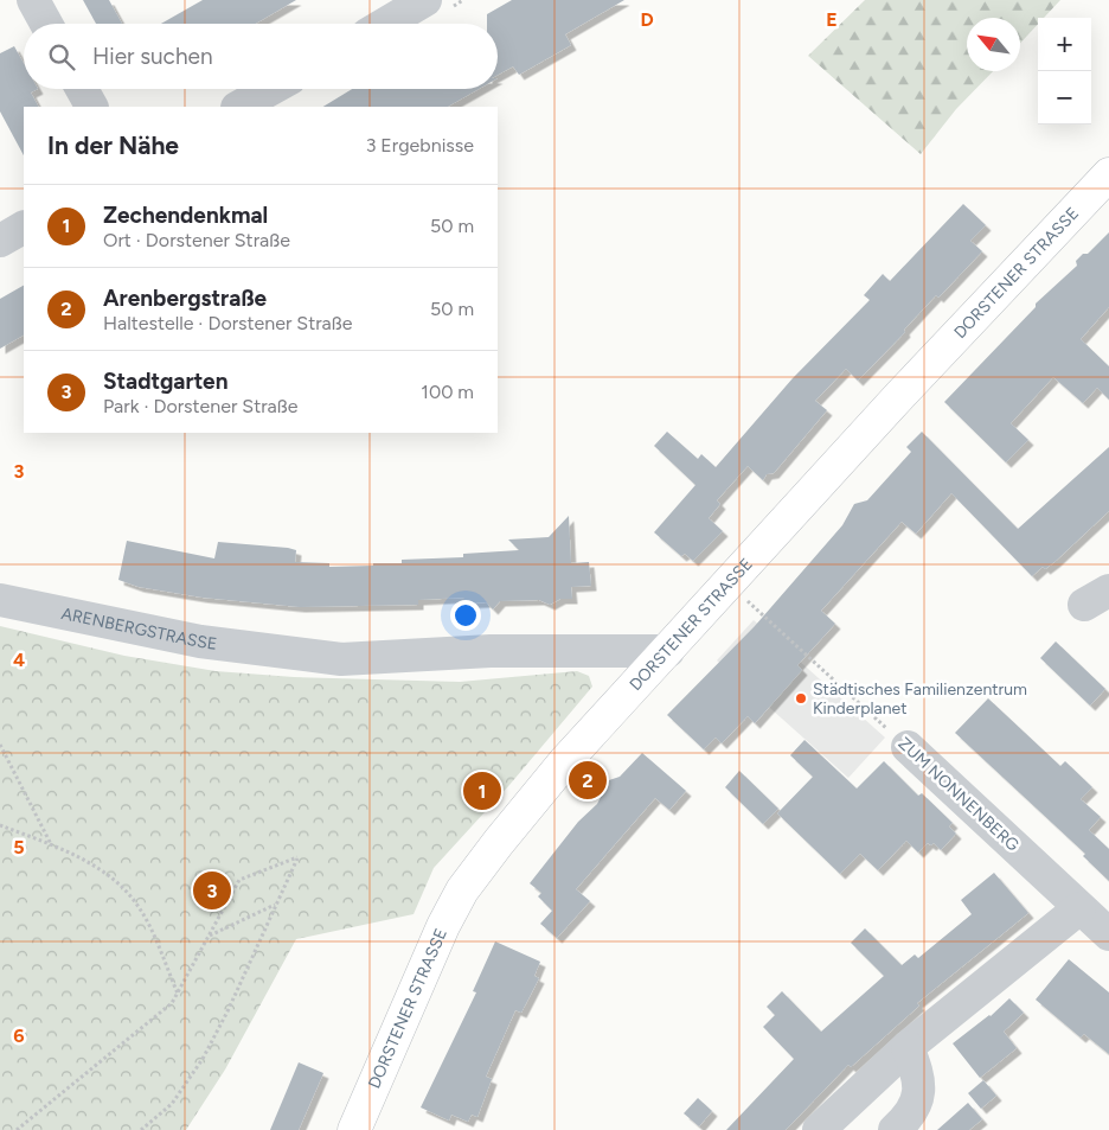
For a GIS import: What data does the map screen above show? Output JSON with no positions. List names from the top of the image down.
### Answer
{
  "streets": {
    "main road": ["DORSTENER STRASSE"],
    "street": ["ARENBERGSTRASSE", "ZUM NONNENBERG"]
  },
  "crossings": [
    ["DORSTENER STRASSE", "ARENBERGSTRASSE"]
  ],
  "places": ["Städtisches Familienzentrum Kinderplanet"],
  "north": "top left",
  "page": {
    "map_buttons": ["+", "−"],
    "search": "Hier suchen",
    "heading": ["In der Nähe", "3 Ergebnisse"],
    "list": [
      {
        "mark": "1",
        "name": "Zechendenkmal",
        "note": "Ort · Dorstener Straße",
        "value": "50 m"
      },
      {
        "mark": "2",
        "name": "Arenbergstraße",
        "note": "Haltestelle · Dorstener Straße",
        "value": "50 m"
      },
      {
        "mark": "3",
        "name": "Stadtgarten",
        "note": "Park · Dorstener Straße",
        "value": "100 m"
      }
    ],
    "pins": ["2", "1", "3"]
  },
  "grid": {
    "columns": ["D", "E"],
    "rows": [
      "3",
      "4",
      "5",
      "6"
    ]
  }
}
